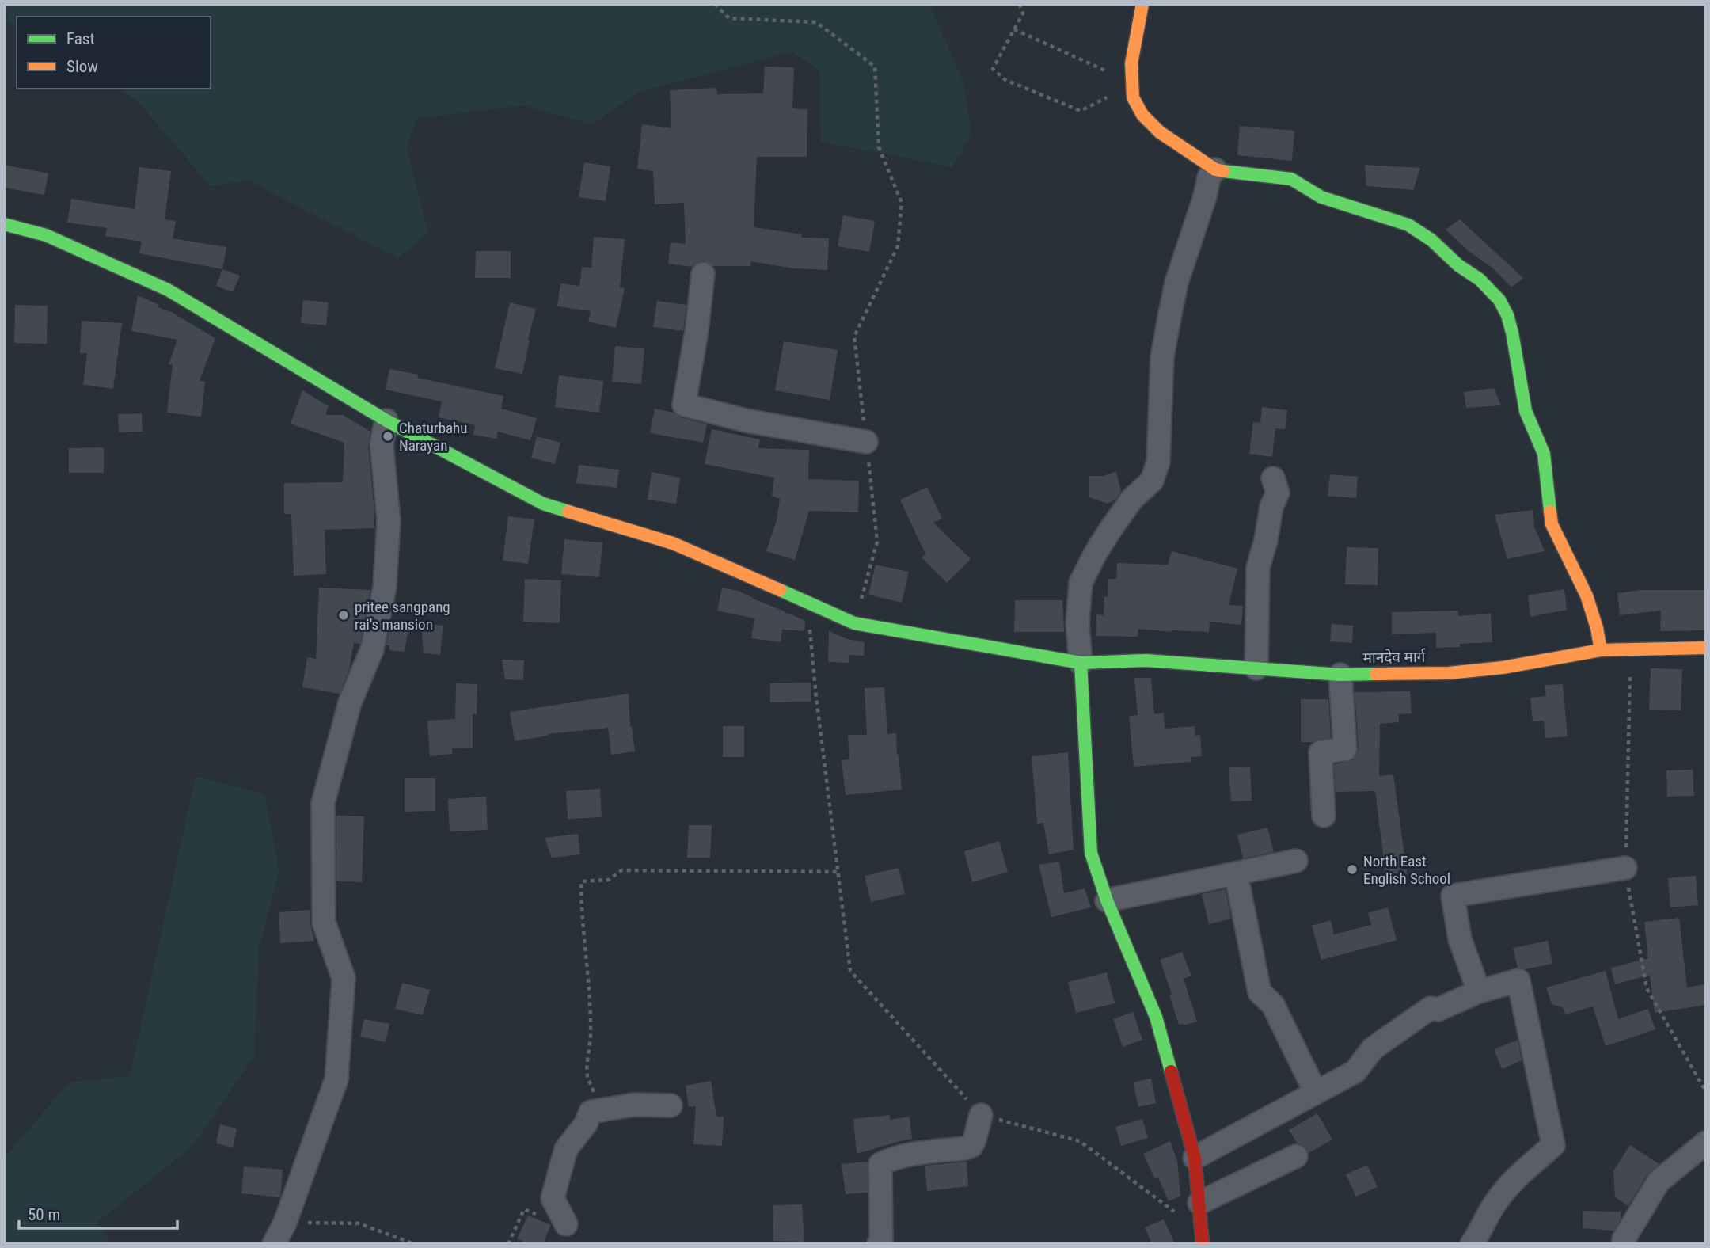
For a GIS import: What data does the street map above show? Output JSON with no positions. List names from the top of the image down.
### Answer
{
  "streets": {
    "main road": ["मानदेव मार्ग"]
  },
  "places": ["Chaturbahu Narayan", "pritee sangpang rai's mansion", "North East English School"],
  "legend": ["Fast", "Slow"],
  "scale_bar": "50 m"
}
